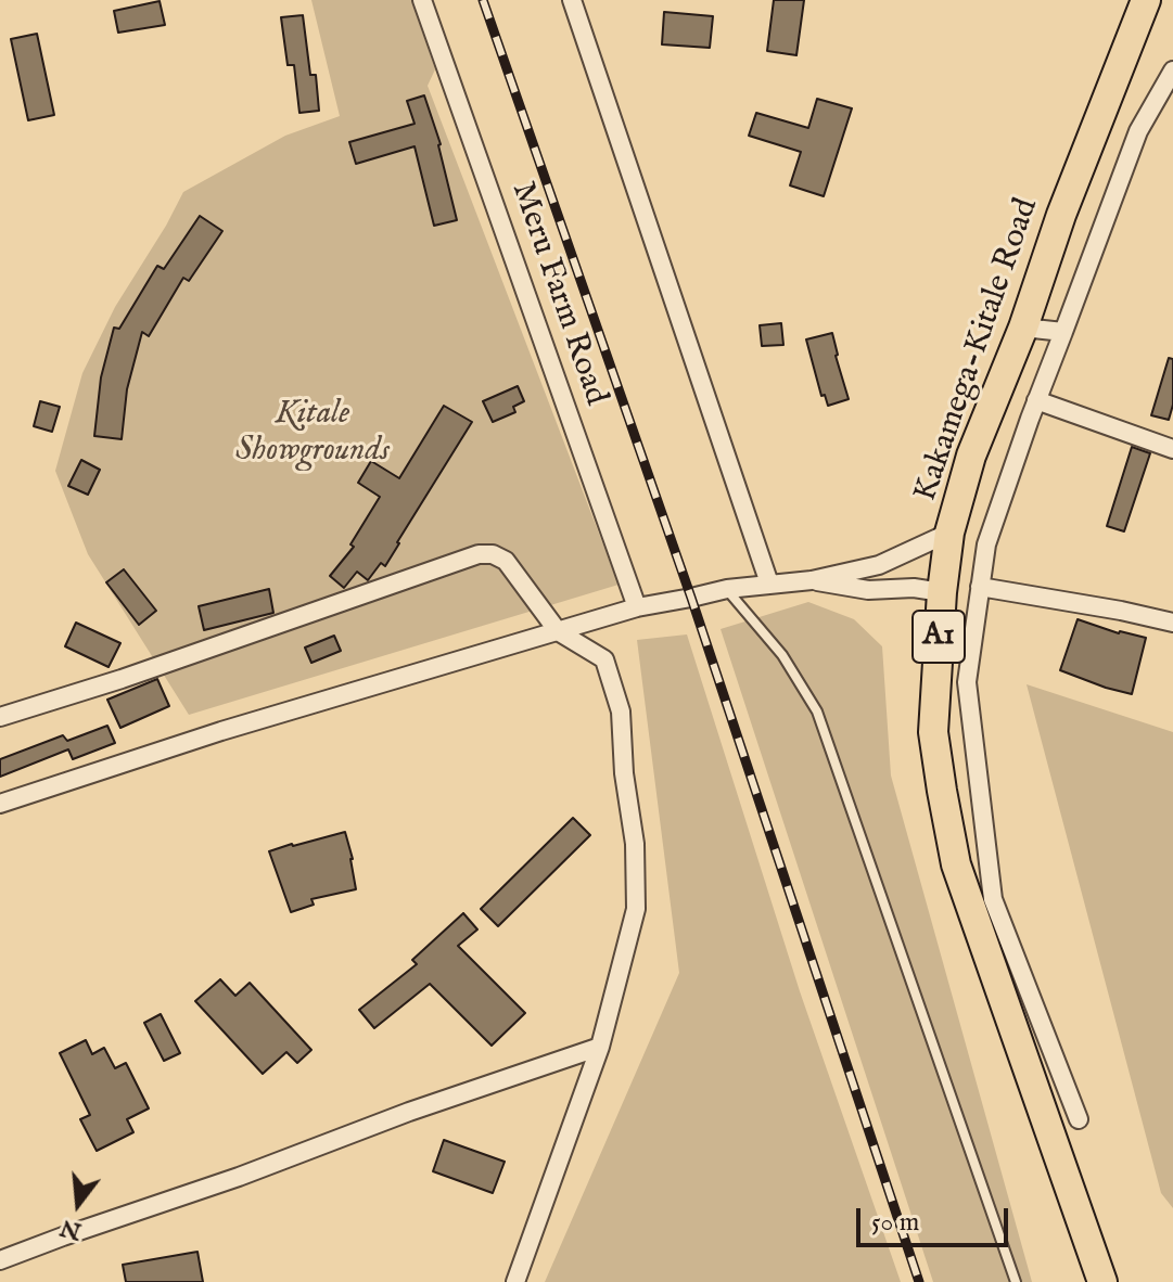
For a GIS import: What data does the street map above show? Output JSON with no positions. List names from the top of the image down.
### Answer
{
  "streets": {
    "highway": ["Kakamega-Kitale Road", "A1"],
    "street": ["Meru Farm Road"]
  },
  "parks": ["Kitale Showgrounds"],
  "scale_bar": "50 m",
  "north": "bottom"
}
